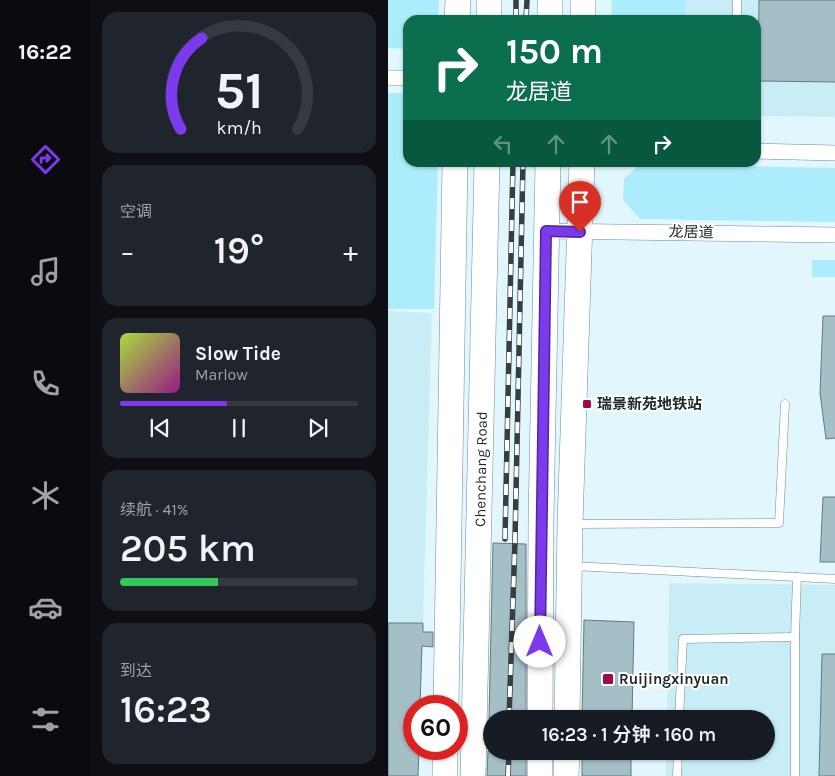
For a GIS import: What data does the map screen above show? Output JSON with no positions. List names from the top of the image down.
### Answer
{
  "streets": {
    "main road": ["Chenchang Road"],
    "street": ["龙居道"]
  },
  "places": {
    "transit": ["瑞景新苑地铁站", "Ruijingxinyuan"]
  },
  "page": {
    "tabs": "16:22",
    "turn": ["150 m", "龙居道"],
    "tile": [
      "空调",
      ["续航 · 41%", "205 km"],
      ["到达", "16:23"]
    ],
    "heat": ["−", "19°", "+"],
    "song": ["Slow Tide", "Marlow"],
    "limit": "60",
    "trip": "16:23 · 1 分钟 · 160 m",
    "gauge": ["51", "km/h"]
  }
}
